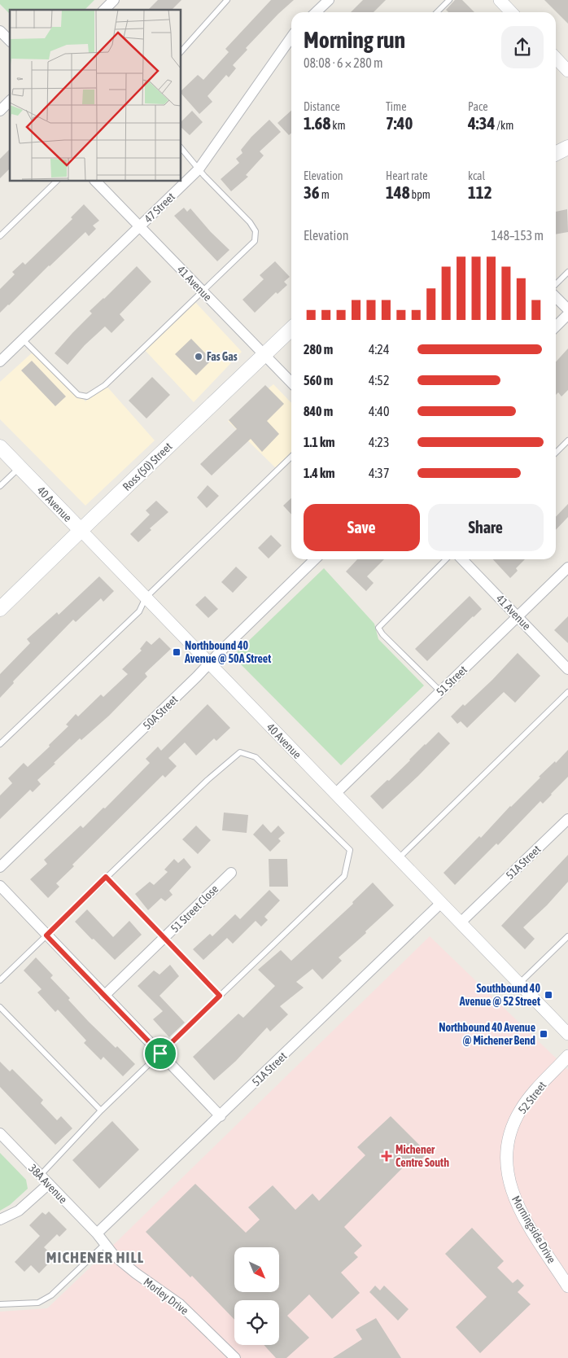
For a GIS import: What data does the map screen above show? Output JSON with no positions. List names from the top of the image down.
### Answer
{
  "streets": {
    "main road": ["Ross (50) Street", "40 Avenue"],
    "street": [
      "47 Street",
      "41 Avenue",
      "51 Street",
      "50A Street",
      "51A Street",
      "51 Street Close",
      "52 Street",
      "38A Avenue",
      "Morningside Drive",
      "Morley Drive"
    ]
  },
  "crossings": [
    ["47 Street", "41 Avenue"],
    ["41 Avenue", "Ross (50) Street"],
    ["41 Avenue", "51 Street"],
    ["Ross (50) Street", "40 Avenue"],
    ["40 Avenue", "51 Street"],
    ["40 Avenue", "50A Street"],
    ["40 Avenue", "51A Street"],
    ["51A Street", "38A Avenue"],
    ["51A Street", "Morley Drive"],
    ["52 Street", "Morningside Drive"],
    ["38A Avenue", "Morley Drive"]
  ],
  "districts": ["MICHENER HILL"],
  "places": {
    "other": ["Fas Gas"],
    "transit": ["Northbound 40 Avenue @ 50A Street", "Southbound 40 Avenue @ 52 Street", "Northbound 40 Avenue @ Michener Bend"],
    "health": ["Michener Centre South"]
  },
  "north": "bottom right",
  "page": {
    "heading": ["Morning run", "08:08 · 6 × 280 m"],
    "stats": [
      ["Distance", "1.68 km"],
      ["Time", "7:40"],
      ["Pace", "4:34 /km"],
      ["Elevation", "36 m"],
      ["Heart rate", "148 bpm"],
      ["kcal", "112"]
    ],
    "chart": ["Elevation", "148–153 m"],
    "list": [
      {
        "name": "280 m",
        "note": "4:24"
      },
      {
        "name": "560 m",
        "note": "4:52"
      },
      {
        "name": "840 m",
        "note": "4:40"
      },
      {
        "name": "1.1 km",
        "note": "4:23"
      },
      {
        "name": "1.4 km",
        "note": "4:37"
      }
    ],
    "buttons": ["Save", "Share"]
  }
}
